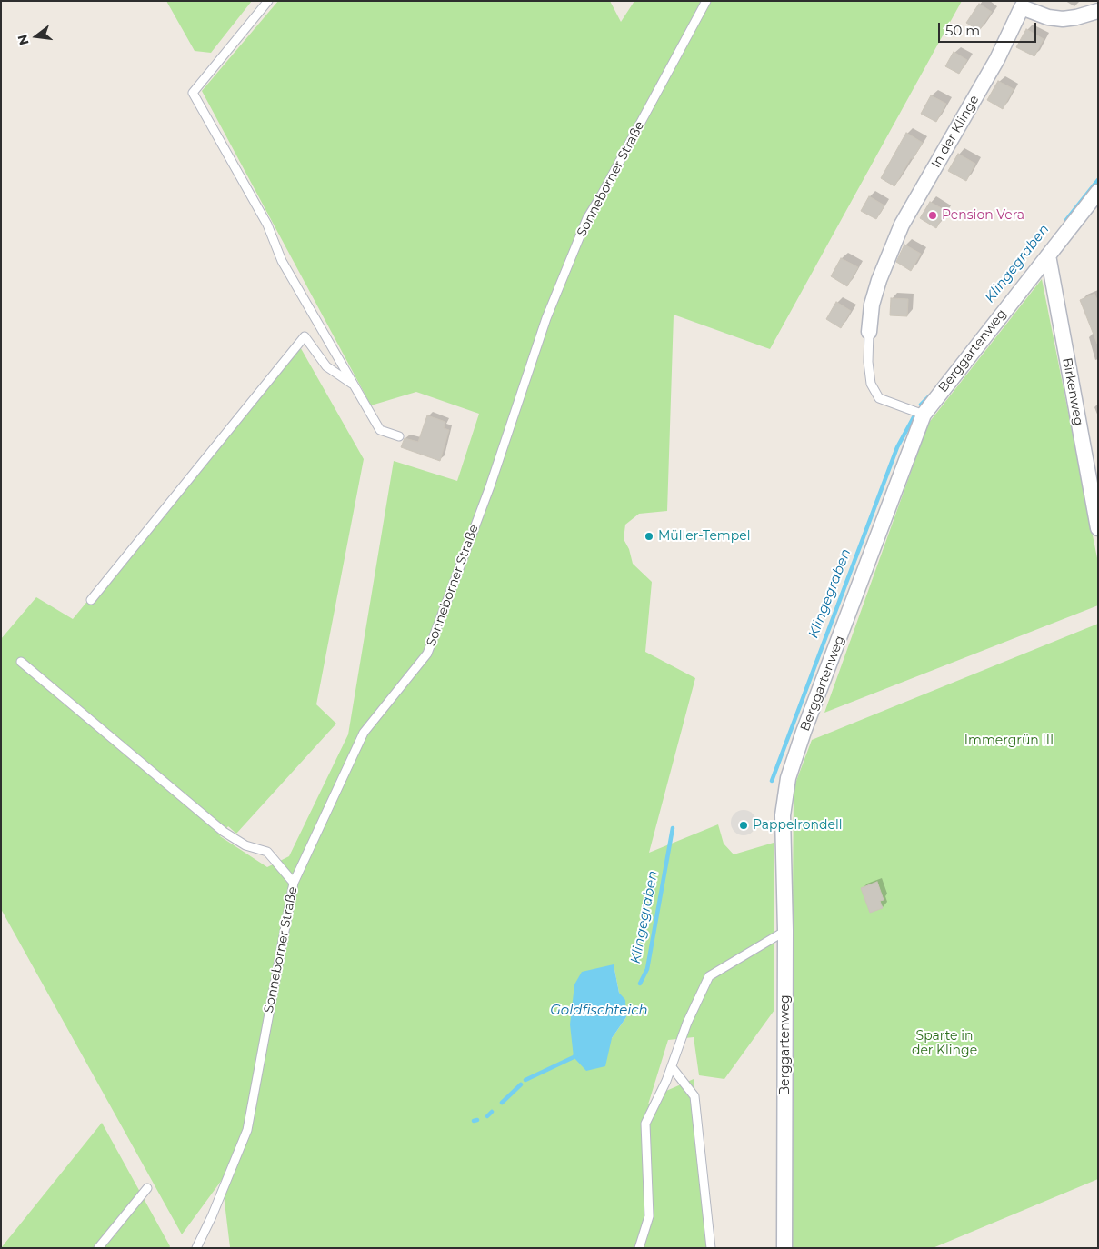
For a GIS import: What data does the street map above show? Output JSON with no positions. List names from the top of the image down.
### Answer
{
  "streets": {
    "street": ["In der Klinge", "Berggartenweg", "Birkenweg"],
    "lane": ["Sonneborner Straße"]
  },
  "crossings": [
    ["Berggartenweg", "Birkenweg"]
  ],
  "water": ["Klingegraben", "Goldfischteich"],
  "parks": ["Immergrün III", "Sparte in der Klinge"],
  "places": ["Pension Vera", "Müller-Tempel", "Pappelrondell"],
  "scale_bar": "50 m",
  "north": "left"
}
